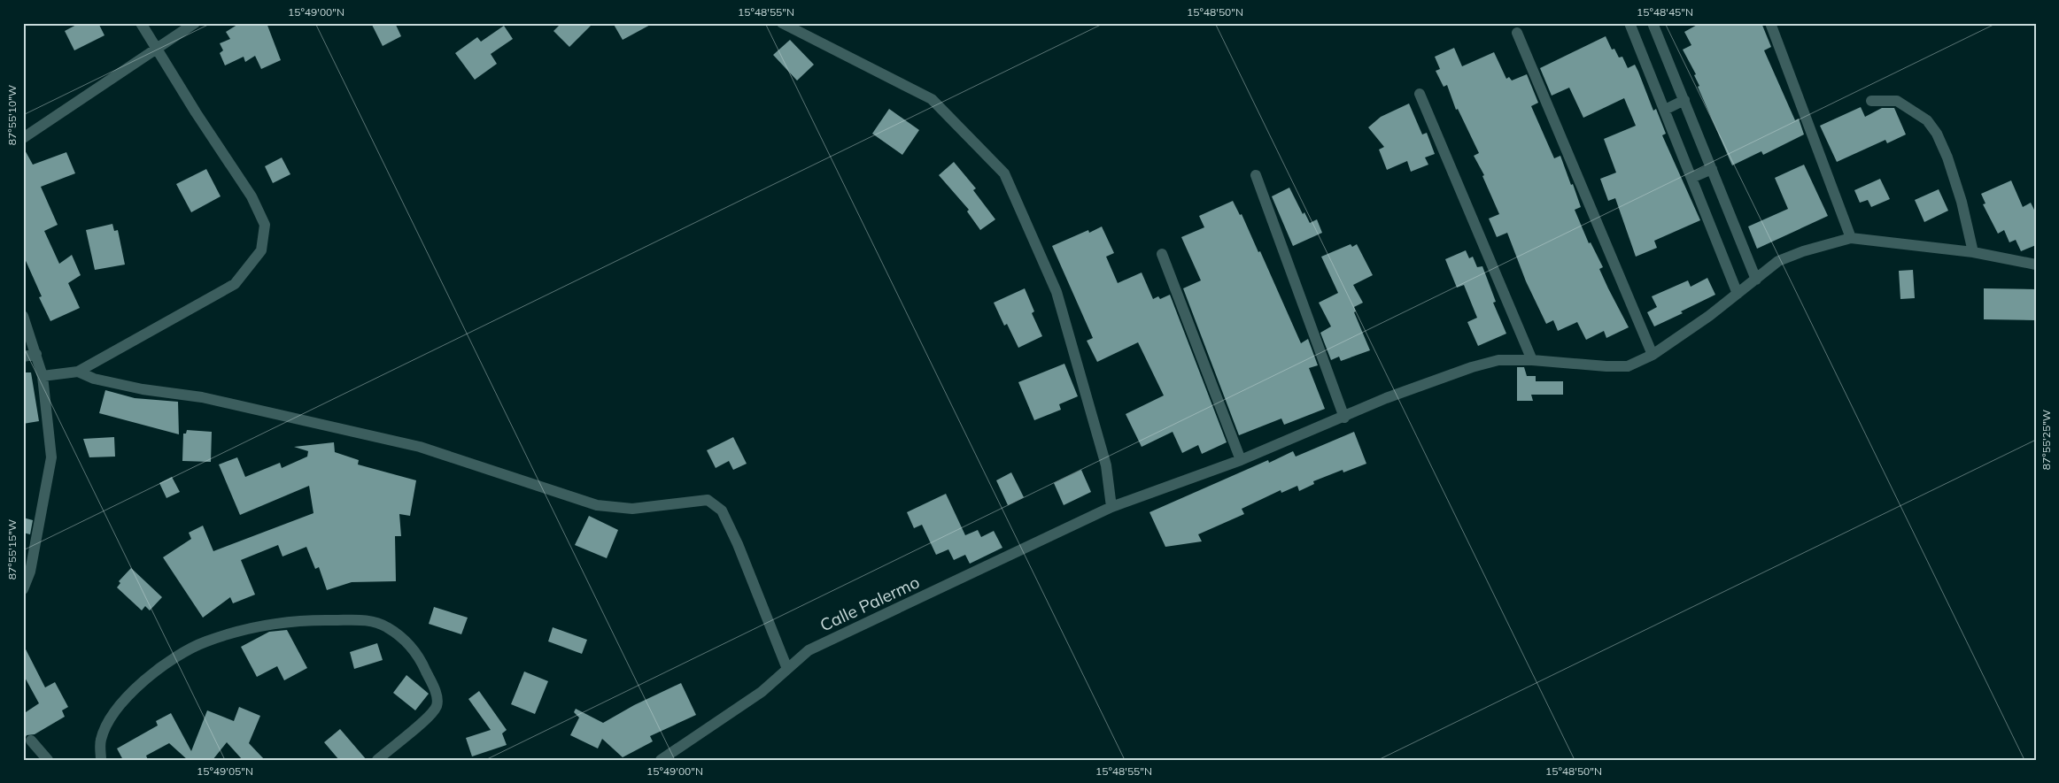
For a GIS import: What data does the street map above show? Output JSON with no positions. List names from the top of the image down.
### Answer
{
  "streets": {
    "street": ["Calle Palermo"]
  },
  "coordinates": [
    "15°49'00\"N",
    "15°48'55\"N",
    "15°48'50\"N",
    "15°48'45\"N",
    "87°55'10\"W",
    "87°55'25\"W",
    "87°55'15\"W",
    "15°49'05\"N"
  ]
}
